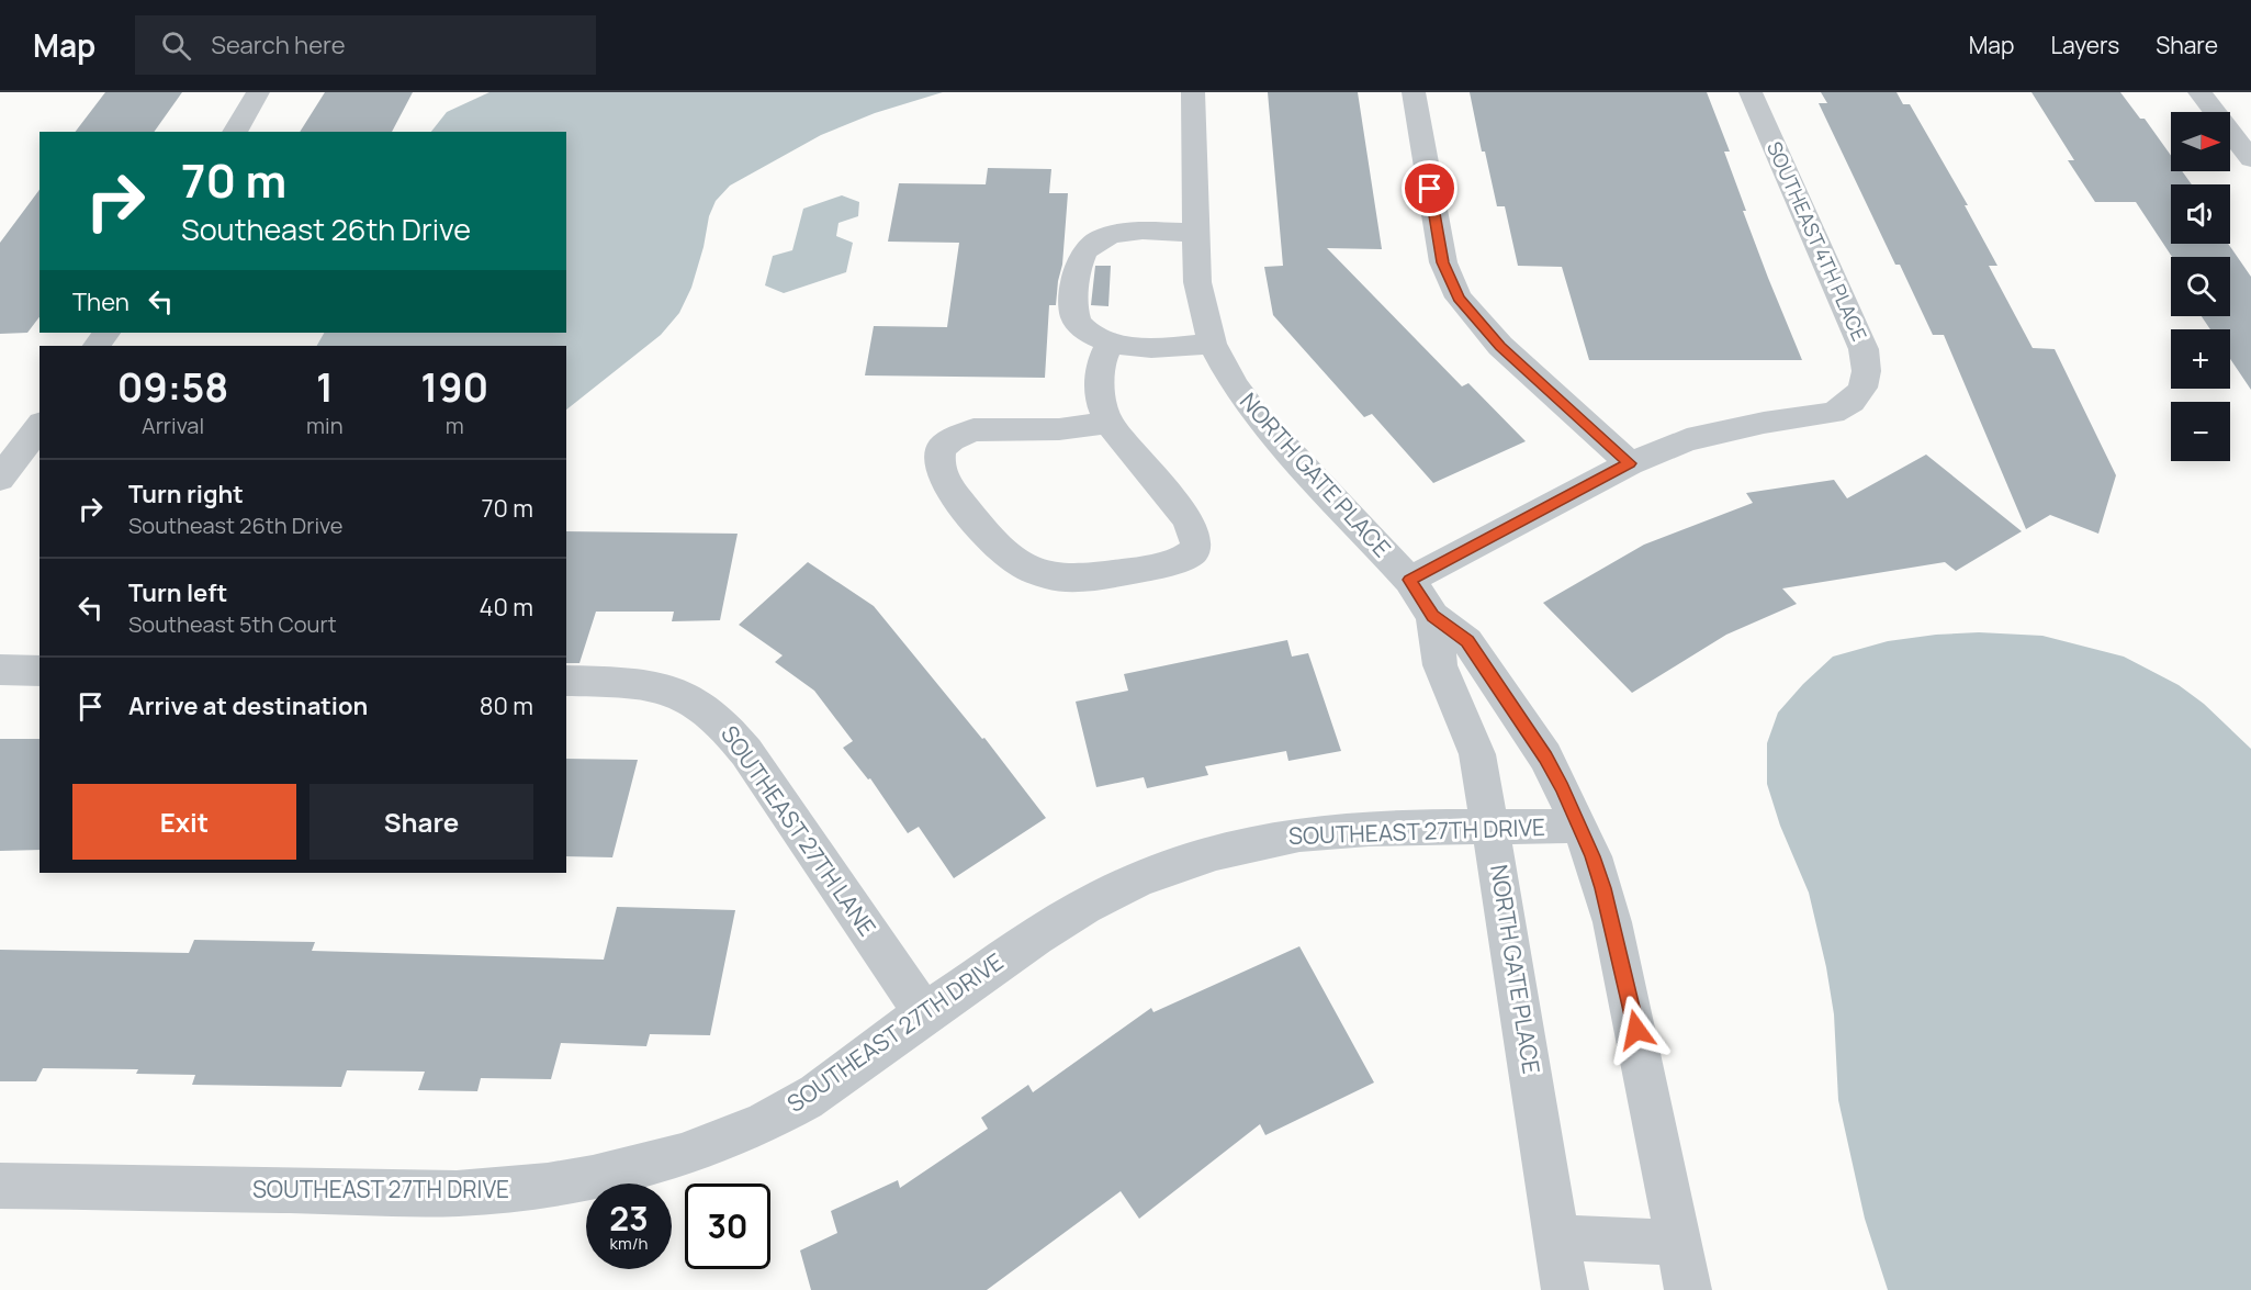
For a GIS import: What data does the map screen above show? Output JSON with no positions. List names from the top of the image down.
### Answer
{
  "streets": {
    "street": [
      "SOUTHEAST 4TH PLACE",
      "NORTH GATE PLACE",
      "SOUTHEAST 27TH LANE",
      "SOUTHEAST 27TH DRIVE"
    ]
  },
  "crossings": [
    ["NORTH GATE PLACE", "SOUTHEAST 27TH DRIVE"],
    ["SOUTHEAST 27TH LANE", "SOUTHEAST 27TH DRIVE"]
  ],
  "north": "right",
  "page": {
    "header": "Map",
    "search": "Search here",
    "nav": ["Map", "Layers", "Share"],
    "map_buttons": ["+", "−"],
    "turn": ["70 m", "Southeast 26th Drive"],
    "then": "Then",
    "eta": [
      "09:58",
      "Arrival",
      "1",
      "min",
      "190",
      "m"
    ],
    "list": [
      {
        "name": "Turn right",
        "note": "Southeast 26th Drive",
        "value": "70 m"
      },
      {
        "name": "Turn left",
        "note": "Southeast 5th Court",
        "value": "40 m"
      },
      {
        "name": "Arrive at destination",
        "value": "80 m"
      }
    ],
    "buttons": ["Exit", "Share"],
    "speed": "23 km/h",
    "limit": "30"
  }
}
